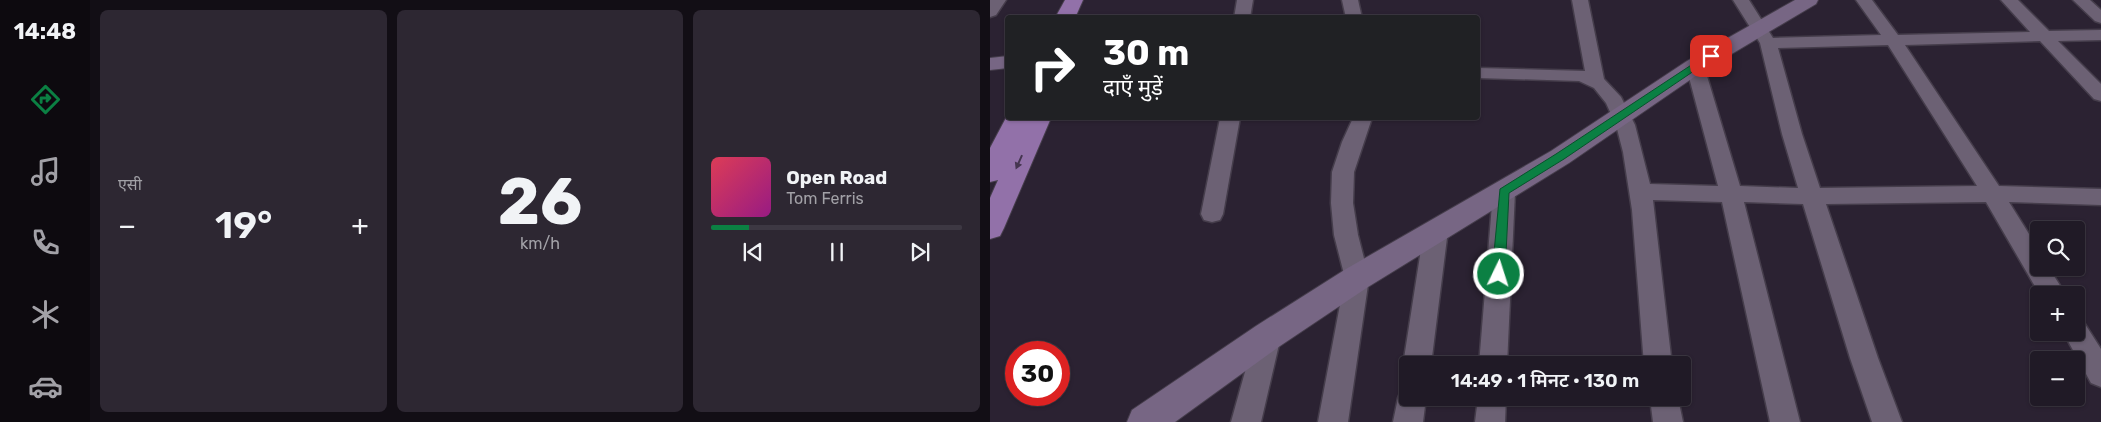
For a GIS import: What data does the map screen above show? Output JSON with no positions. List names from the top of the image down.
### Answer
{
  "page": {
    "tabs": "14:48",
    "tile": [
      "एसी",
      ["26", "km/h"]
    ],
    "turn": ["30 m", "दाएँ मुड़ें"],
    "song": ["Open Road", "Tom Ferris"],
    "heat": ["−", "19°", "+"],
    "map_buttons": ["+", "−"],
    "limit": "30",
    "trip": "14:49 · 1 मिनट · 130 m"
  }
}
